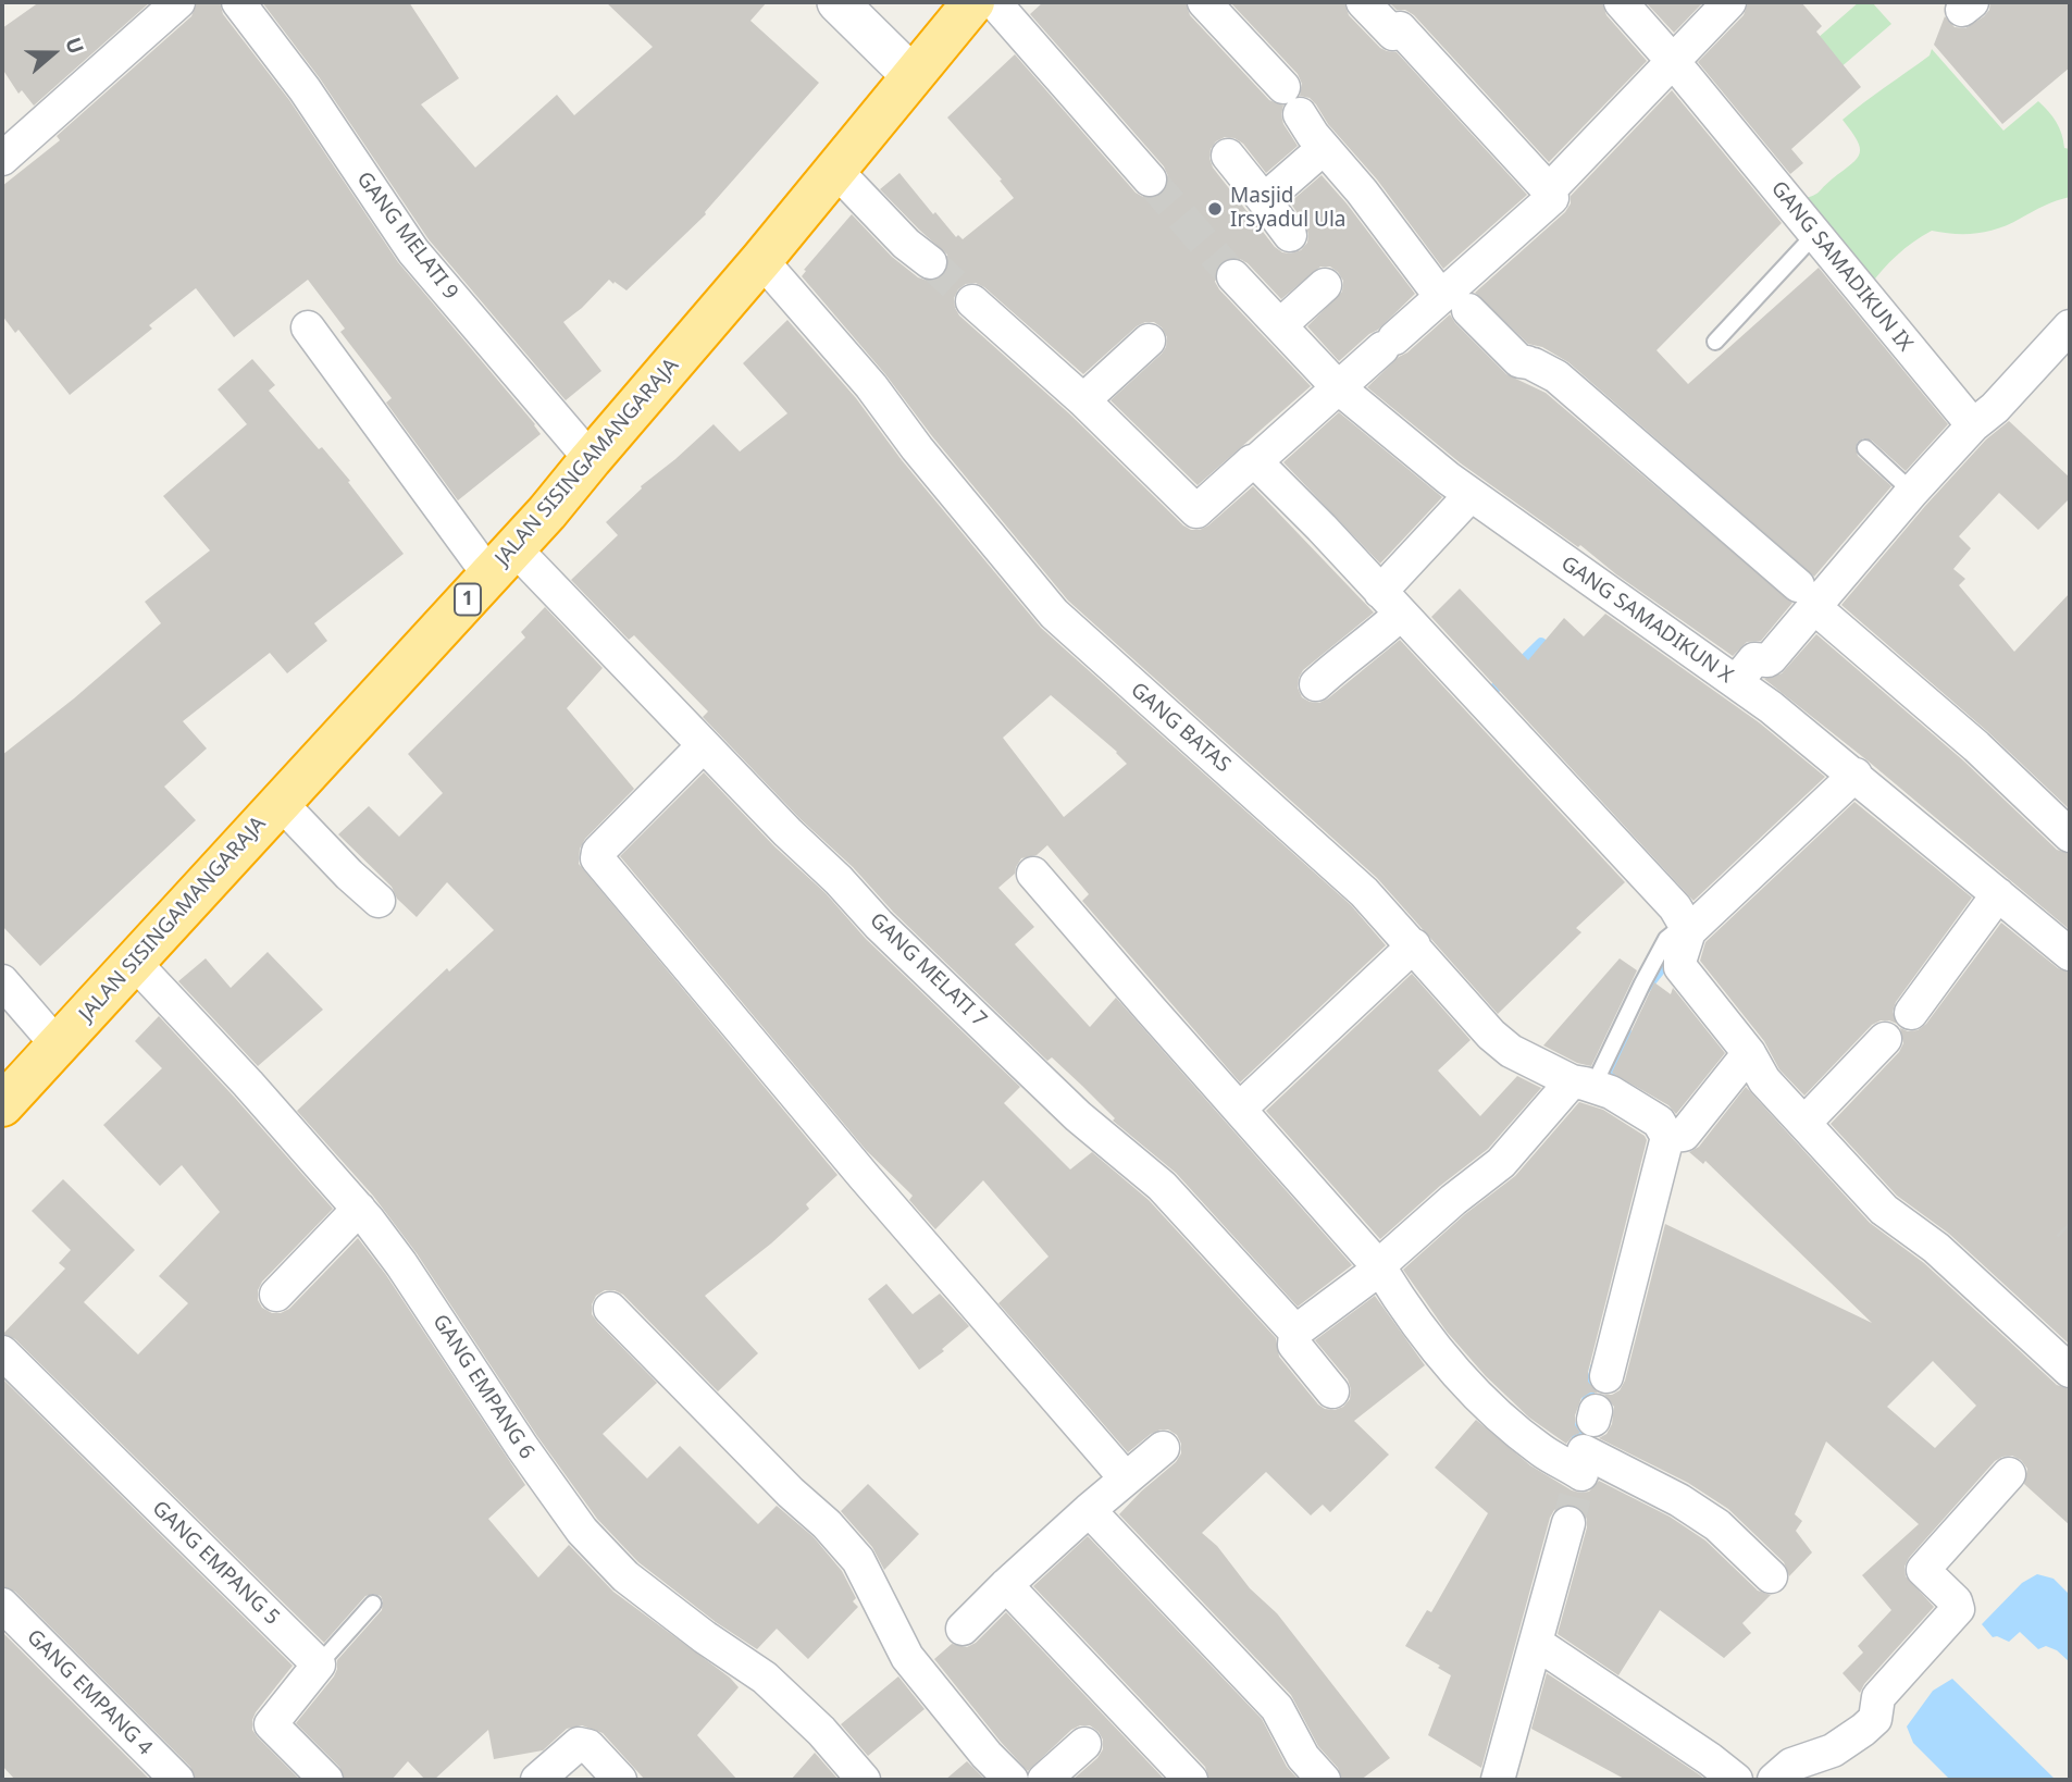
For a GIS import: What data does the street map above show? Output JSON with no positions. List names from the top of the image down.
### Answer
{
  "streets": {
    "highway": ["JALAN SISINGAMANGARAJA", "1"],
    "street": [
      "GANG MELATI 9",
      "GANG SAMADIKUN IX",
      "GANG SAMADIKUN X",
      "GANG BATAS",
      "GANG MELATI 7",
      "GANG EMPANG 6",
      "GANG EMPANG 5",
      "GANG EMPANG 4"
    ]
  },
  "crossings": [
    ["GANG MELATI 9", "JALAN SISINGAMANGARAJA"],
    ["JALAN SISINGAMANGARAJA", "1"],
    ["JALAN SISINGAMANGARAJA", "GANG BATAS"],
    ["JALAN SISINGAMANGARAJA", "GANG MELATI 7"],
    ["JALAN SISINGAMANGARAJA", "GANG EMPANG 6"]
  ],
  "places": ["Masjid Irsyadul Ula"],
  "north": "right"
}
